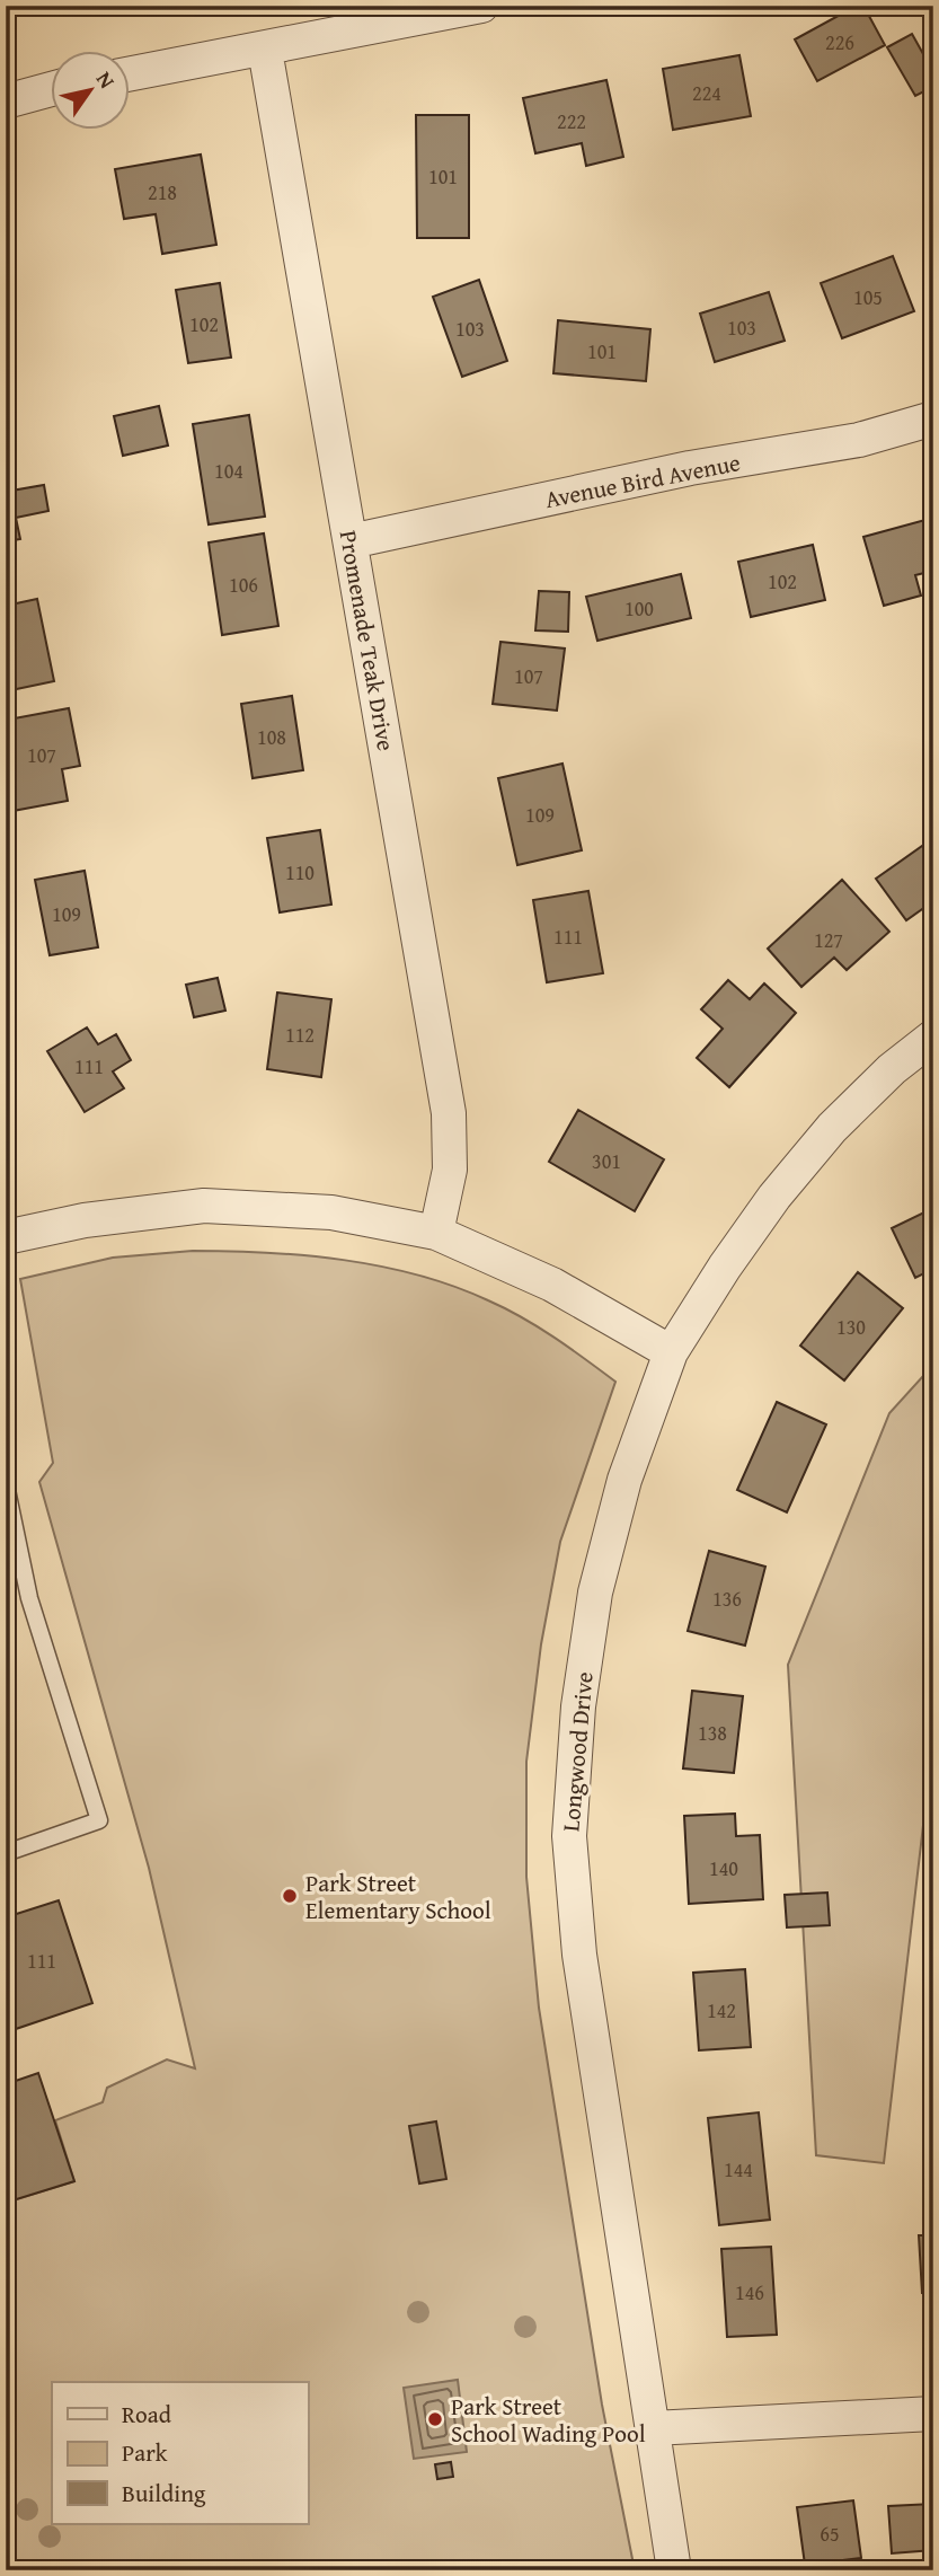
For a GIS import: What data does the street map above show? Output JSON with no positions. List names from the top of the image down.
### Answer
{
  "streets": {
    "street": ["Avenue Bird Avenue", "Promenade Teak Drive", "Longwood Drive"]
  },
  "crossings": [
    ["Avenue Bird Avenue", "Promenade Teak Drive"]
  ],
  "places": ["Park Street Elementary School", "Park Street School Wading Pool"],
  "house_numbers": [
    "226",
    "224",
    "222",
    "101",
    "218",
    "105",
    "102",
    "103",
    "103",
    "101",
    "104",
    "102",
    "106",
    "100",
    "107",
    "108",
    "107",
    "109",
    "110",
    "109",
    "111",
    "127",
    "112",
    "111",
    "301",
    "130",
    "136",
    "138",
    "140",
    "111",
    "142",
    "144",
    "146",
    "65"
  ],
  "legend": ["Road", "Park", "Building"],
  "north": "top right"
}
